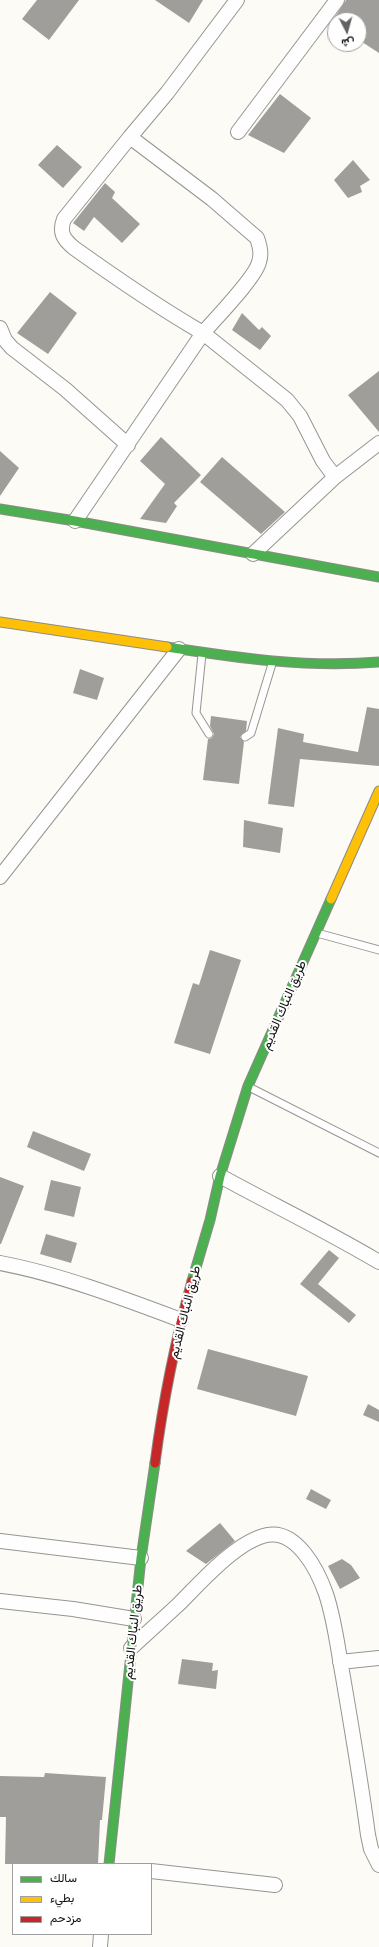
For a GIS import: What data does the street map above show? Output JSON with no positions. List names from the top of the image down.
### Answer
{
  "streets": {
    "main road": ["طريق النباك القديم"]
  },
  "legend": ["سالك", "بطيء", "مزدحم"],
  "north": "bottom"
}
